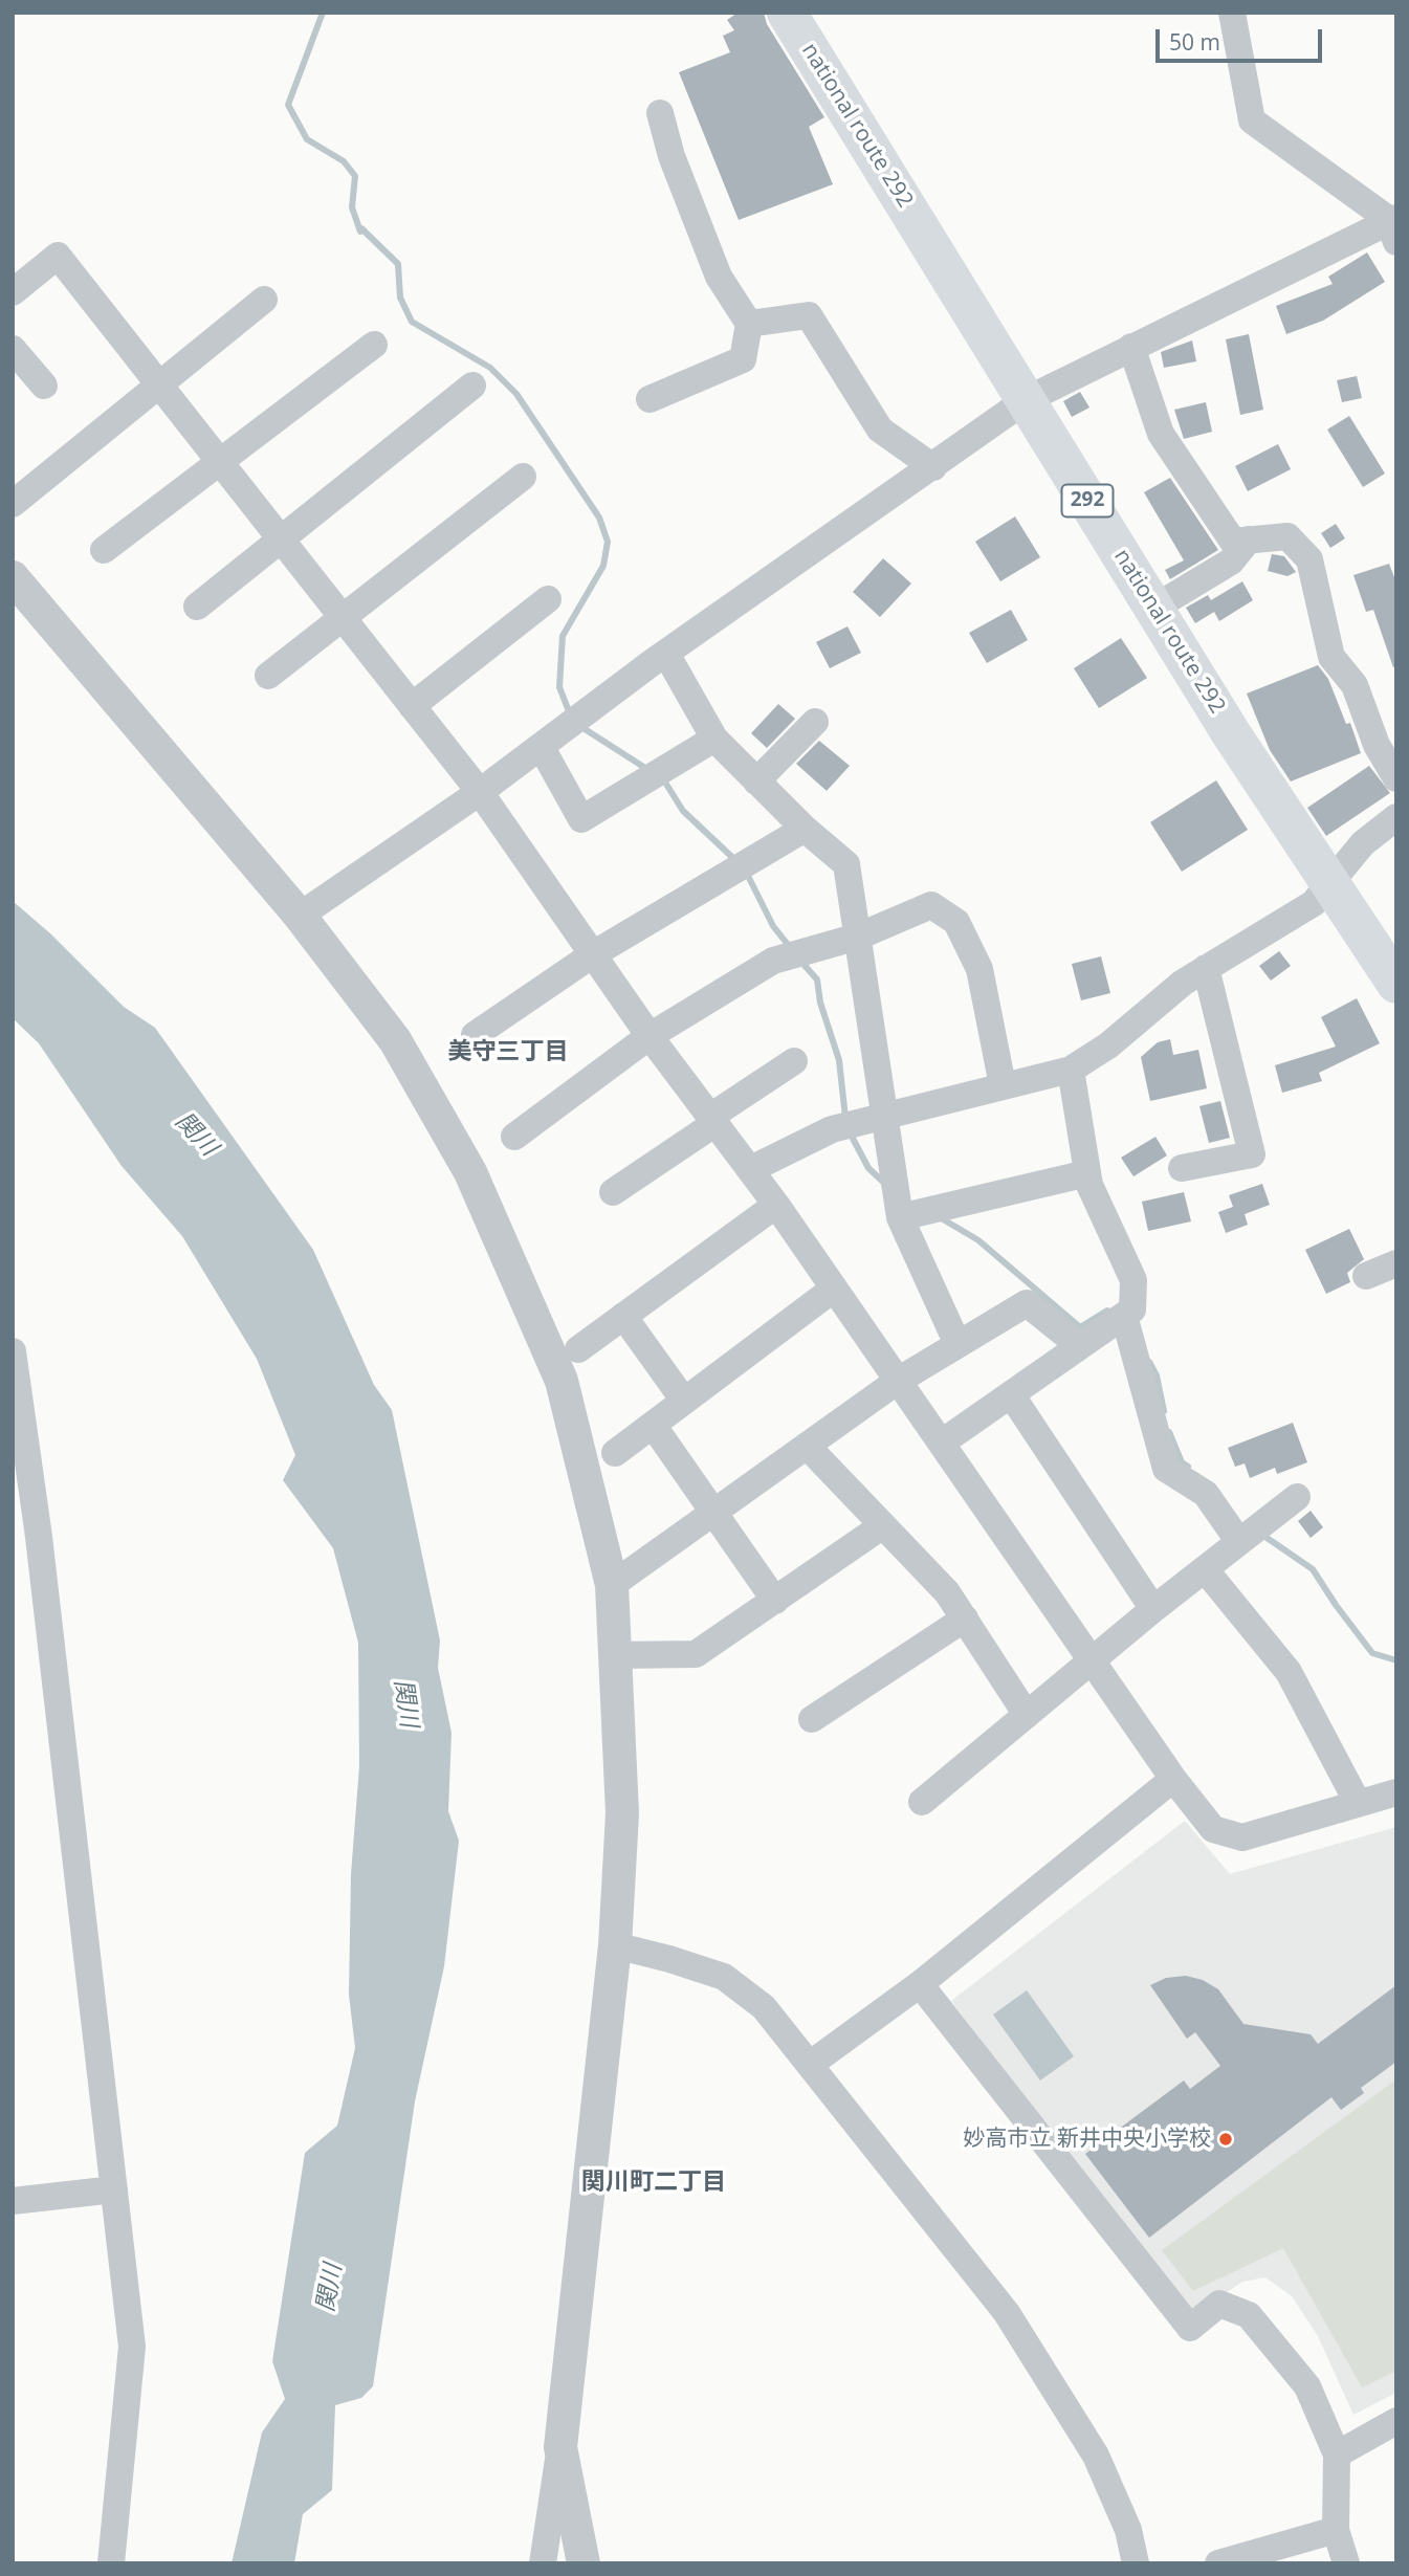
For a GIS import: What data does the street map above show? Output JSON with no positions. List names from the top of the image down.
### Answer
{
  "streets": {
    "highway": ["national route 292", "292"]
  },
  "districts": ["美守三丁目", "関川町二丁目"],
  "water": ["関川"],
  "places": ["妙高市立 新井中央小学校"],
  "scale_bar": "50 m"
}
